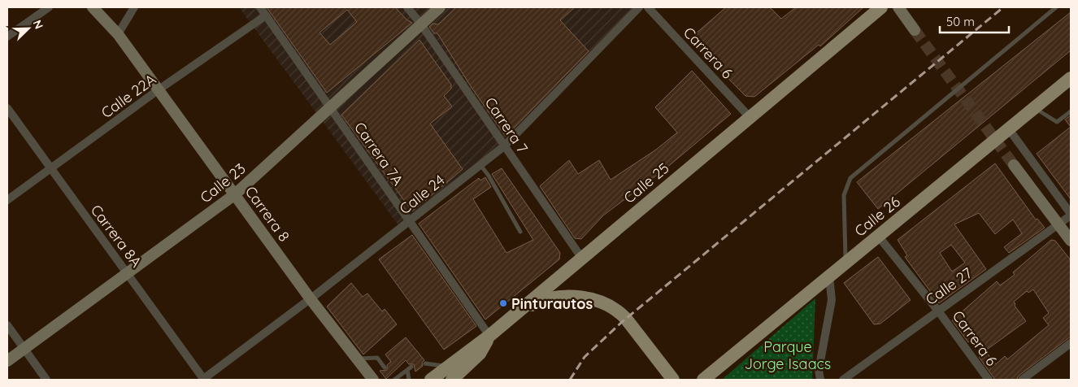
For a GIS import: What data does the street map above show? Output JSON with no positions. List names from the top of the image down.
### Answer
{
  "streets": {
    "main road": [
      "Calle 23",
      "Calle 25",
      "Carrera 8",
      "Calle 26"
    ],
    "street": [
      "Carrera 6",
      "Calle 22A",
      "Carrera 7",
      "Carrera 7A",
      "Calle 24",
      "Carrera 8A",
      "Calle 27"
    ]
  },
  "crossings": [
    ["Carrera 6", "Calle 25"],
    ["Carrera 6", "Calle 26"],
    ["Carrera 6", "Calle 27"],
    ["Calle 22A", "Carrera 7A"],
    ["Calle 22A", "Carrera 8"],
    ["Calle 22A", "Carrera 8A"],
    ["Carrera 7", "Calle 23"],
    ["Carrera 7", "Calle 25"],
    ["Carrera 7", "Calle 24"],
    ["Carrera 7A", "Calle 23"],
    ["Carrera 7A", "Calle 25"],
    ["Carrera 7A", "Calle 24"],
    ["Calle 23", "Carrera 8"],
    ["Calle 23", "Carrera 8A"],
    ["Calle 24", "Carrera 8"],
    ["Calle 24", "Carrera 8A"]
  ],
  "parks": ["Parque Jorge Isaacs"],
  "places": ["Pinturautos"],
  "scale_bar": "50 m",
  "north": "top right"
}
